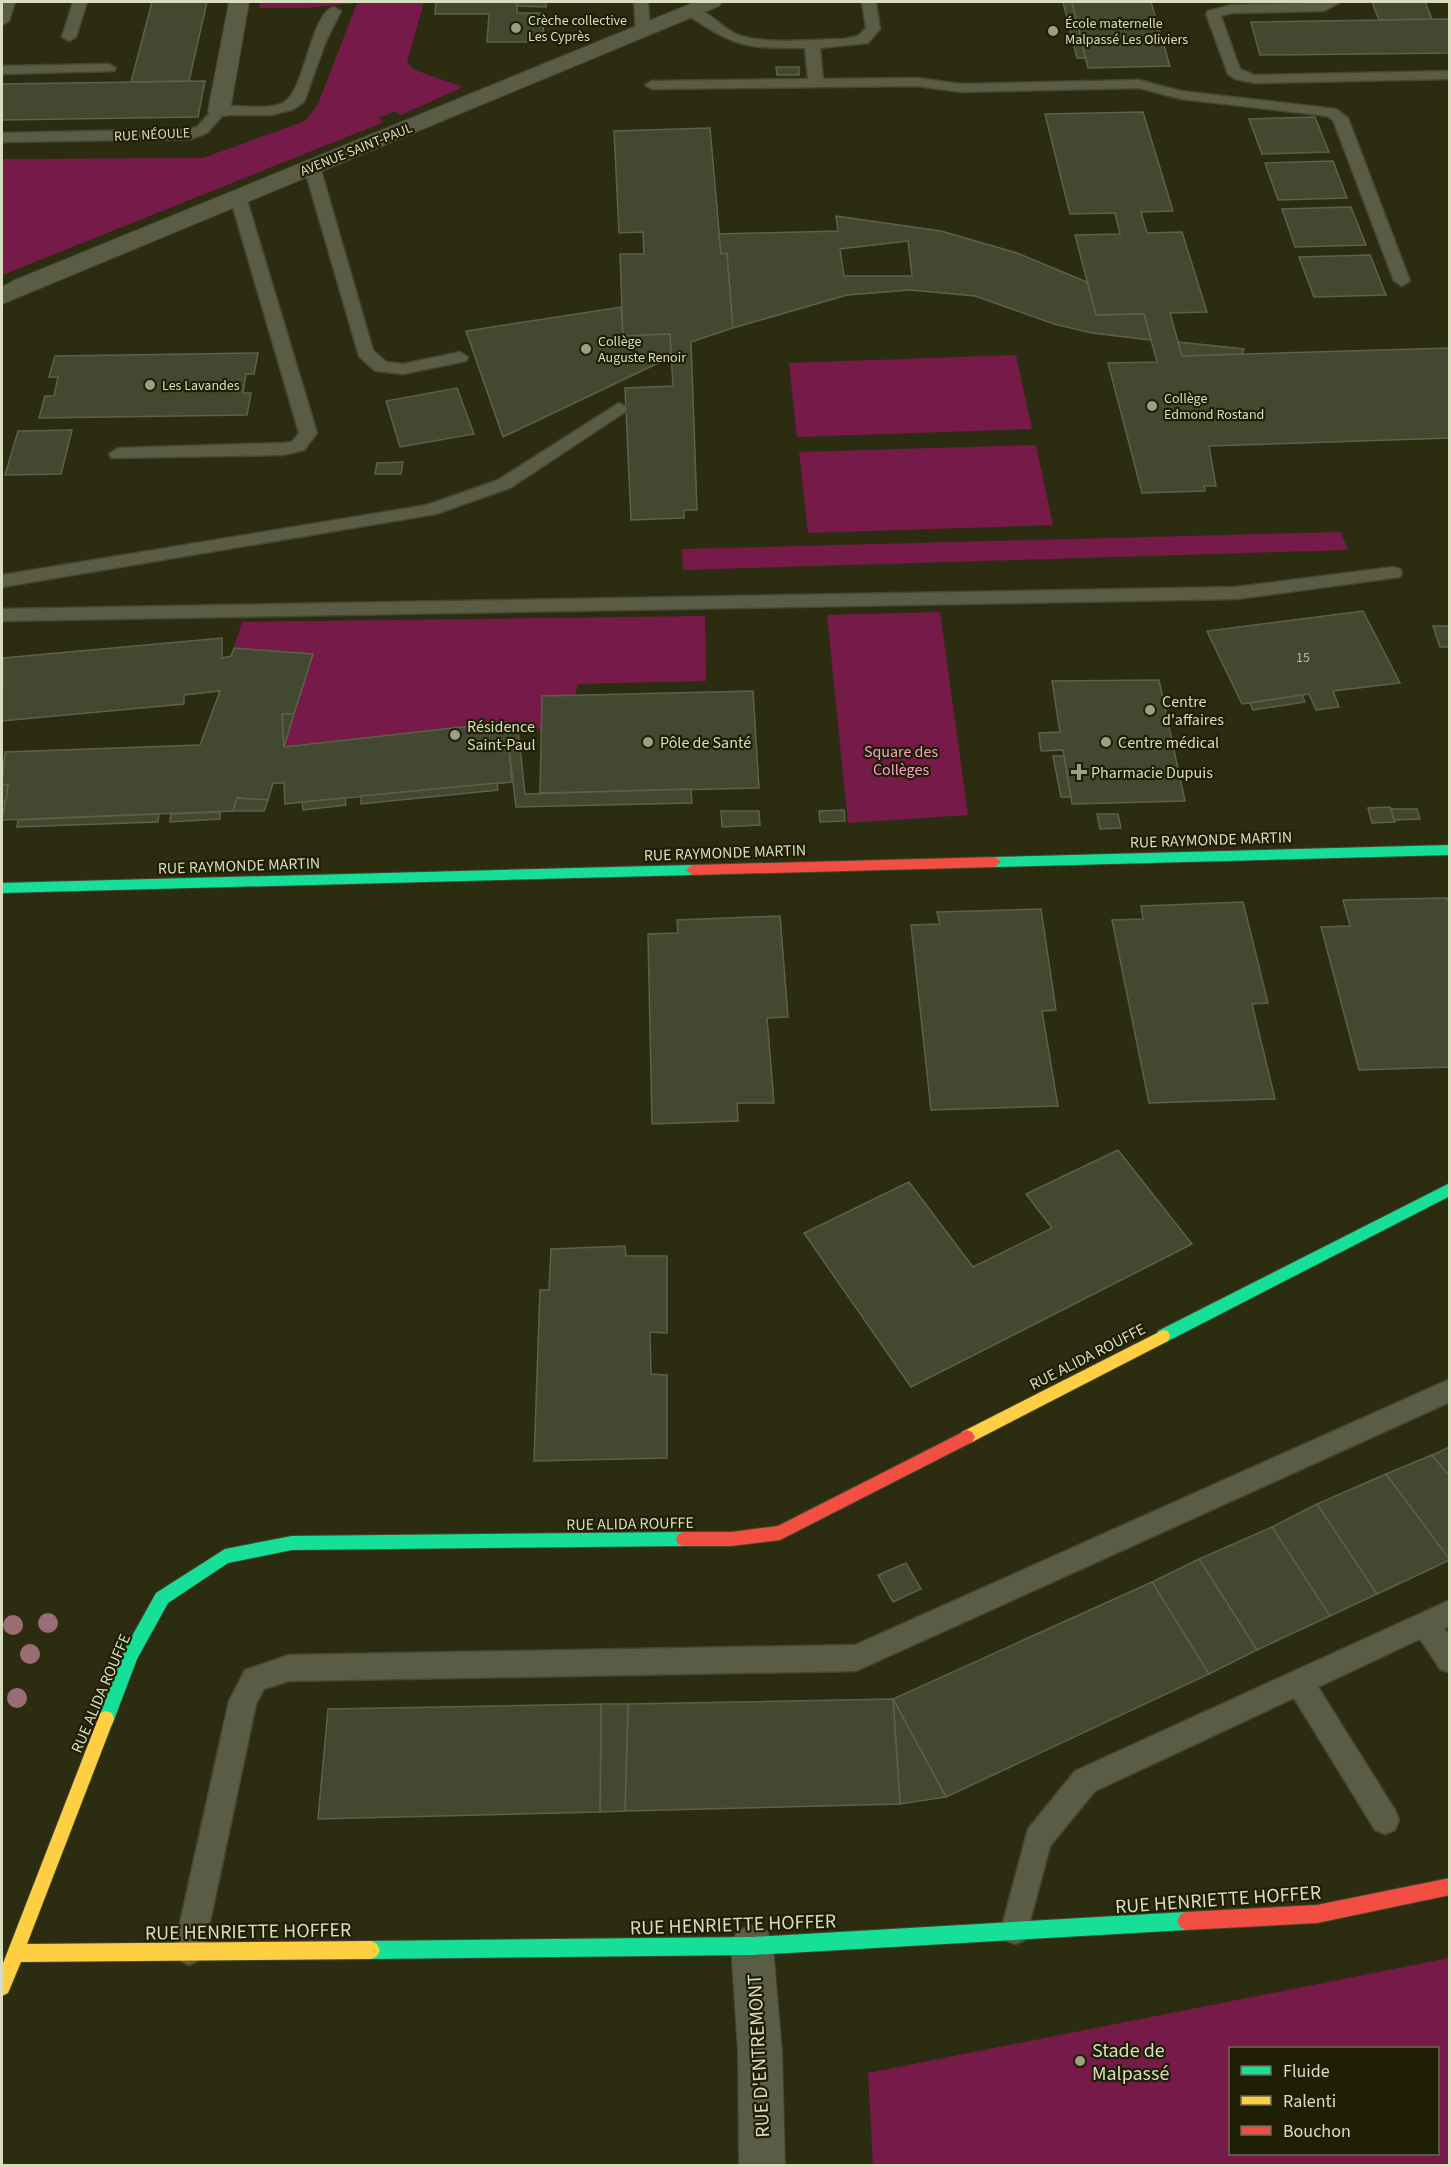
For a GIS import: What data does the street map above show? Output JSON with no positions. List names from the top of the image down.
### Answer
{
  "streets": {
    "street": [
      "AVENUE SAINT-PAUL",
      "RUE RAYMONDE MARTIN",
      "RUE ALIDA ROUFFE",
      "RUE HENRIETTE HOFFER",
      "RUE D'ENTREMONT"
    ],
    "lane": ["RUE NÉOULE"]
  },
  "crossings": [
    ["RUE ALIDA ROUFFE", "RUE HENRIETTE HOFFER"],
    ["RUE HENRIETTE HOFFER", "RUE D'ENTREMONT"]
  ],
  "parks": ["Square des Collèges"],
  "places": {
    "other": [
      "Crèche collective Les Cyprès",
      "École maternelle Malpassé Les Oliviers",
      "Collège Auguste Renoir",
      "Les Lavandes",
      "Collège Edmond Rostand",
      "Centre d'affaires",
      "Résidence Saint-Paul",
      "Pôle de Santé",
      "Centre médical",
      "Stade de Malpassé"
    ],
    "health": ["Pharmacie Dupuis"]
  },
  "house_numbers": ["15"],
  "legend": ["Fluide", "Ralenti", "Bouchon"]
}
